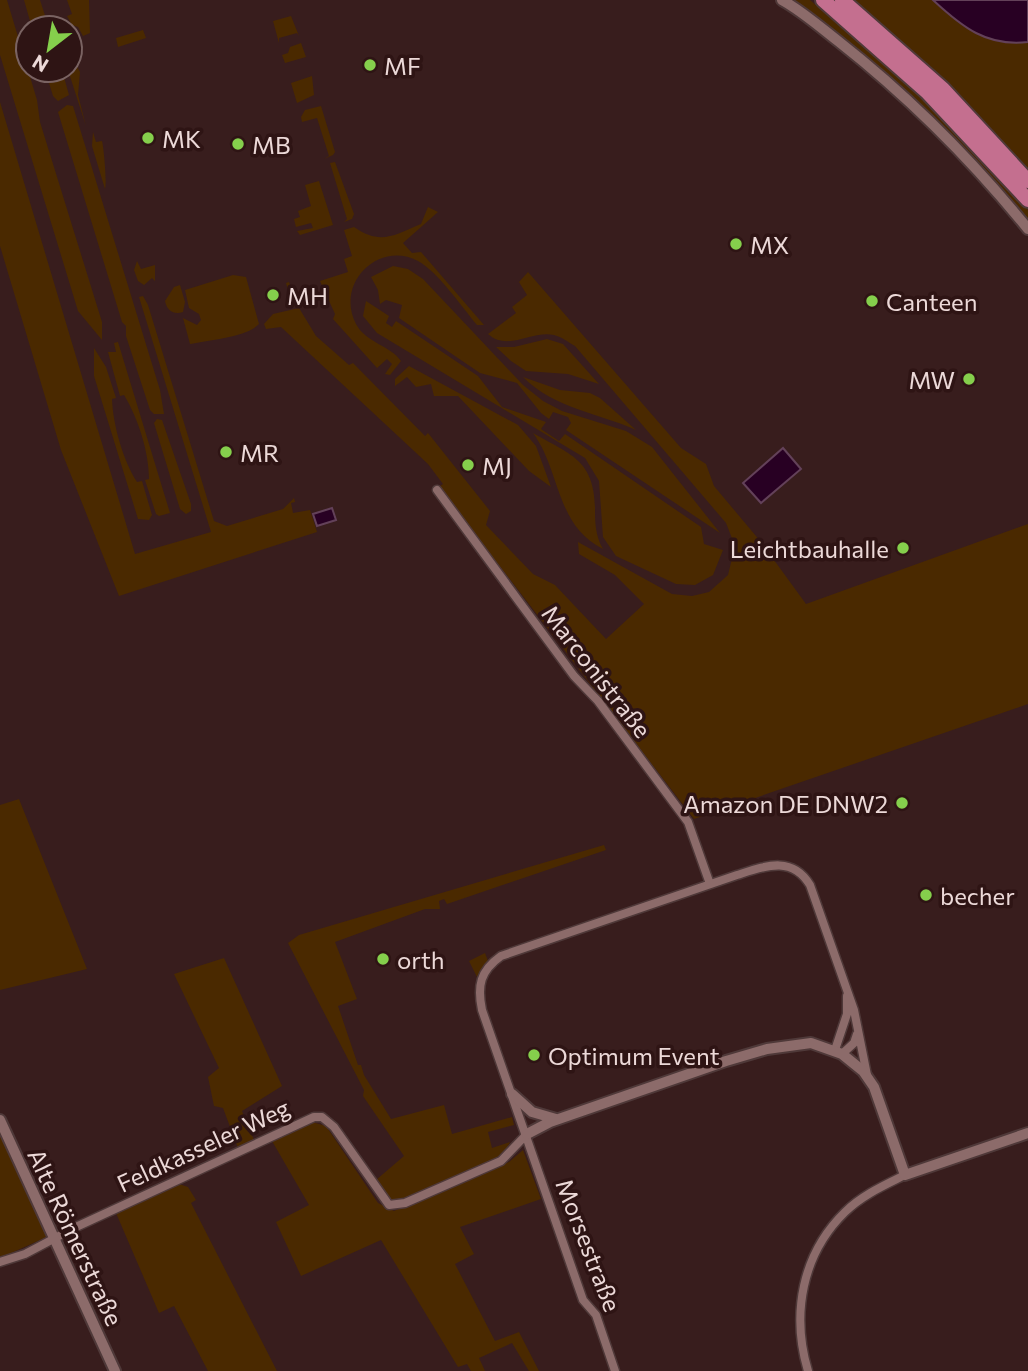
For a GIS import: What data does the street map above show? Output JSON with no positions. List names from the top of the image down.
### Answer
{
  "streets": {
    "street": [
      "Marconistraße",
      "Feldkasseler Weg",
      "Alte Römerstraße",
      "Morsestraße"
    ]
  },
  "crossings": [
    ["Feldkasseler Weg", "Alte Römerstraße"],
    ["Feldkasseler Weg", "Morsestraße"]
  ],
  "places": [
    "MF",
    "MK",
    "MB",
    "MX",
    "MH",
    "Canteen",
    "MW",
    "MR",
    "MJ",
    "Leichtbauhalle",
    "Amazon DE DNW2",
    "becher",
    "orth",
    "Optimum Event"
  ],
  "north": "bottom left"
}
